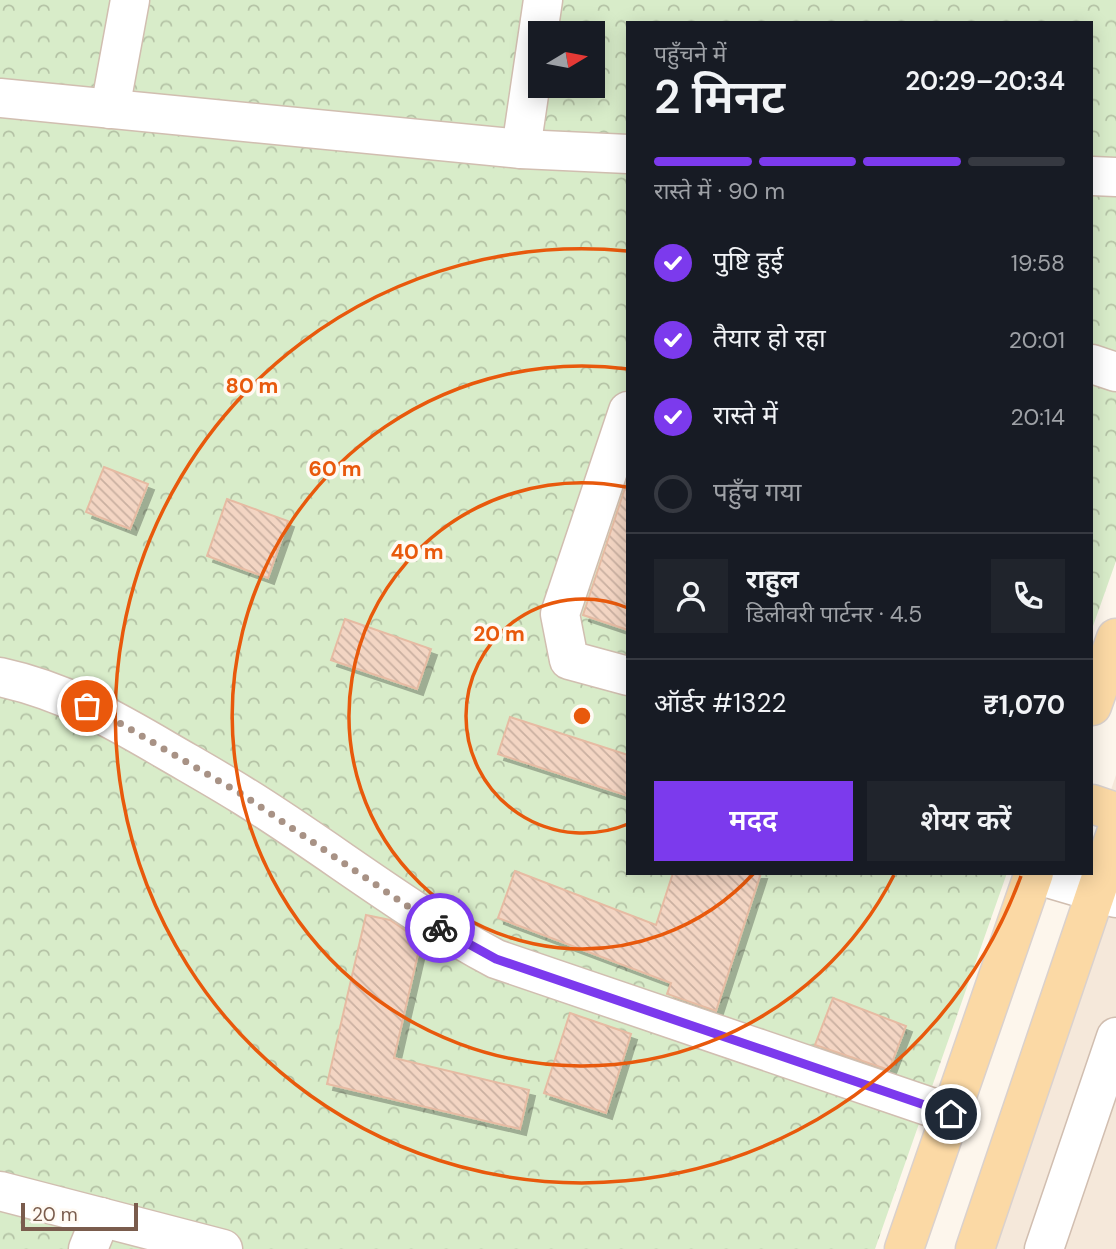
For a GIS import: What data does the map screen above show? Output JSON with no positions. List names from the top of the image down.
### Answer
{
  "scale_bar": "20 m",
  "north": "right",
  "page": {
    "heading": ["2 मिनट", "पहुँचने में", "20:29–20:34"],
    "panel": [
      "राहुल",
      "डिलीवरी पार्टनर · 4.5",
      "ऑर्डर #1322",
      "₹1,070"
    ],
    "bar": "रास्ते में · 90 m",
    "list": [
      ["पुष्टि हुई", "19:58"],
      ["तैयार हो रहा", "20:01"],
      ["रास्ते में", "20:14"],
      "पहुँच गया"
    ],
    "buttons": ["मदद", "शेयर करें"],
    "scale": "20 m"
  },
  "rings": [
    "80 m",
    "60 m",
    "40 m",
    "20 m"
  ]
}
